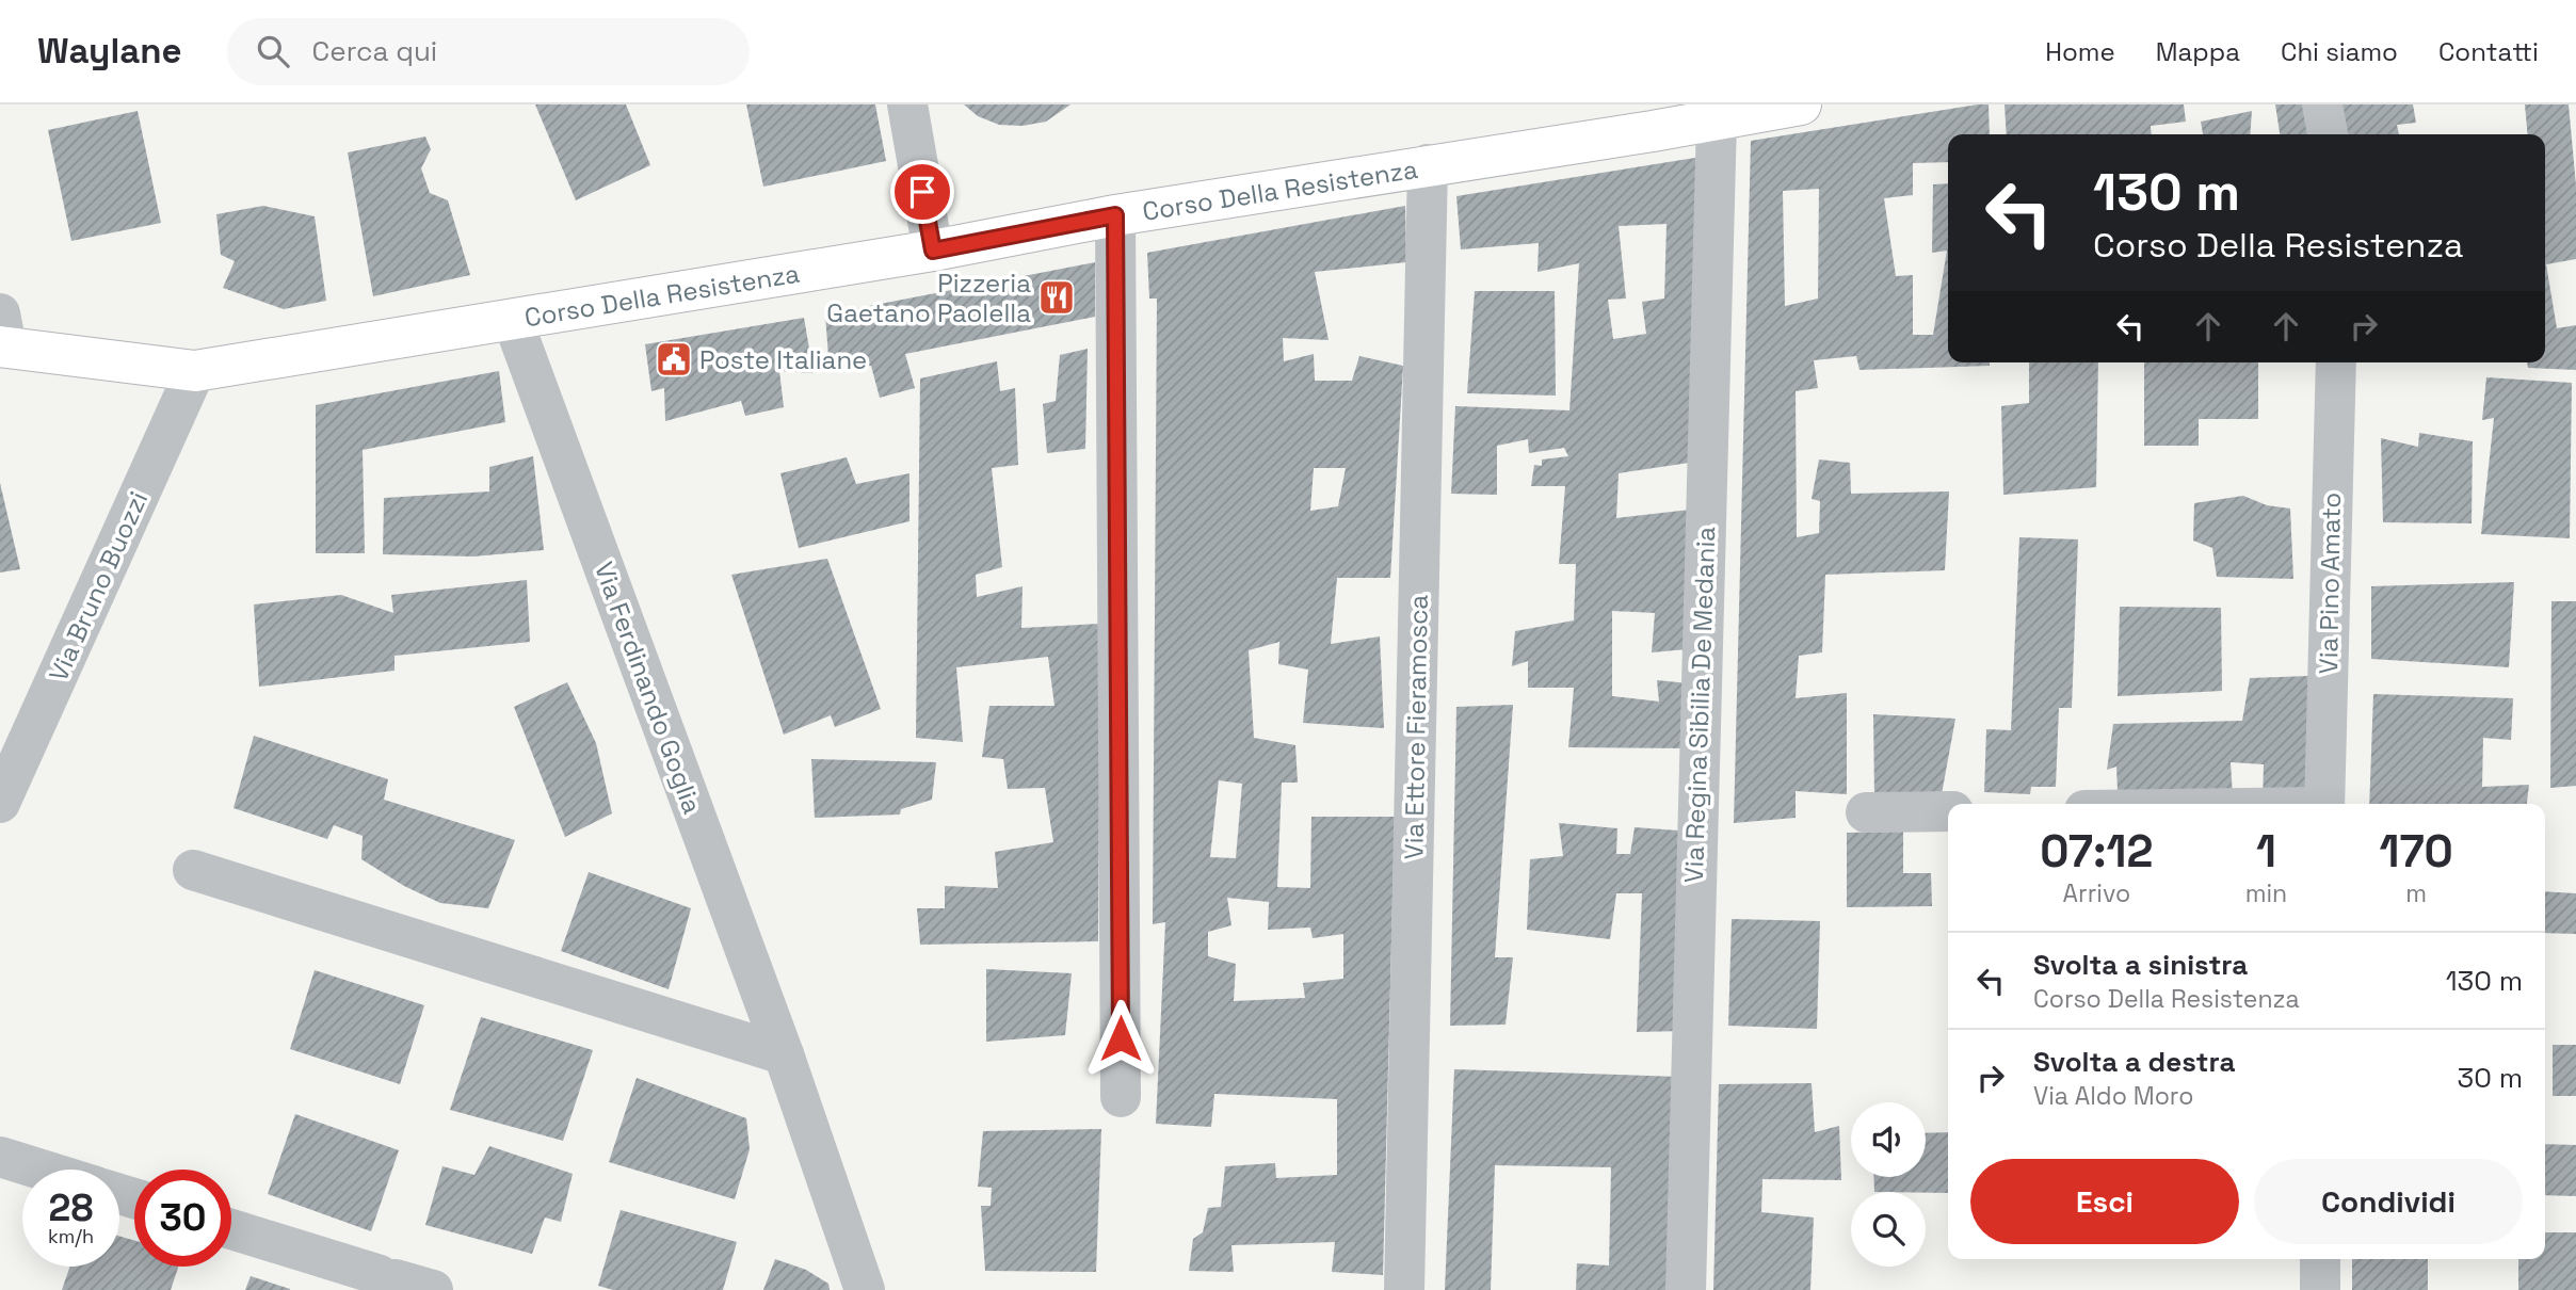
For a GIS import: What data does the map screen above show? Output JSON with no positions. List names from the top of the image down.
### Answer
{
  "streets": {
    "main road": ["Corso Della Resistenza"],
    "street": [
      "Via Pino Amato",
      "Via Bruno Buozzi",
      "Via Ferdinando Goglia",
      "Via Regina Sibilia De Medania",
      "Via Ettore Fieramosca"
    ]
  },
  "crossings": [
    ["Corso Della Resistenza", "Via Bruno Buozzi"],
    ["Corso Della Resistenza", "Via Ferdinando Goglia"],
    ["Corso Della Resistenza", "Via Regina Sibilia De Medania"],
    ["Corso Della Resistenza", "Via Ettore Fieramosca"]
  ],
  "places": {
    "restaurant": ["Pizzeria Gaetano Paolella"],
    "public building": ["Poste Italiane"]
  },
  "page": {
    "header": "Waylane",
    "search": "Cerca qui",
    "nav": [
      "Home",
      "Mappa",
      "Chi siamo",
      "Contatti"
    ],
    "turn": ["130 m", "Corso Della Resistenza"],
    "eta": [
      "07:12",
      "Arrivo",
      "1",
      "min",
      "170",
      "m"
    ],
    "list": [
      {
        "name": "Svolta a sinistra",
        "note": "Corso Della Resistenza",
        "value": "130 m"
      },
      {
        "name": "Svolta a destra",
        "note": "Via Aldo Moro",
        "value": "30 m"
      }
    ],
    "buttons": ["Esci", "Condividi"],
    "speed": "28 km/h",
    "limit": "30"
  }
}
